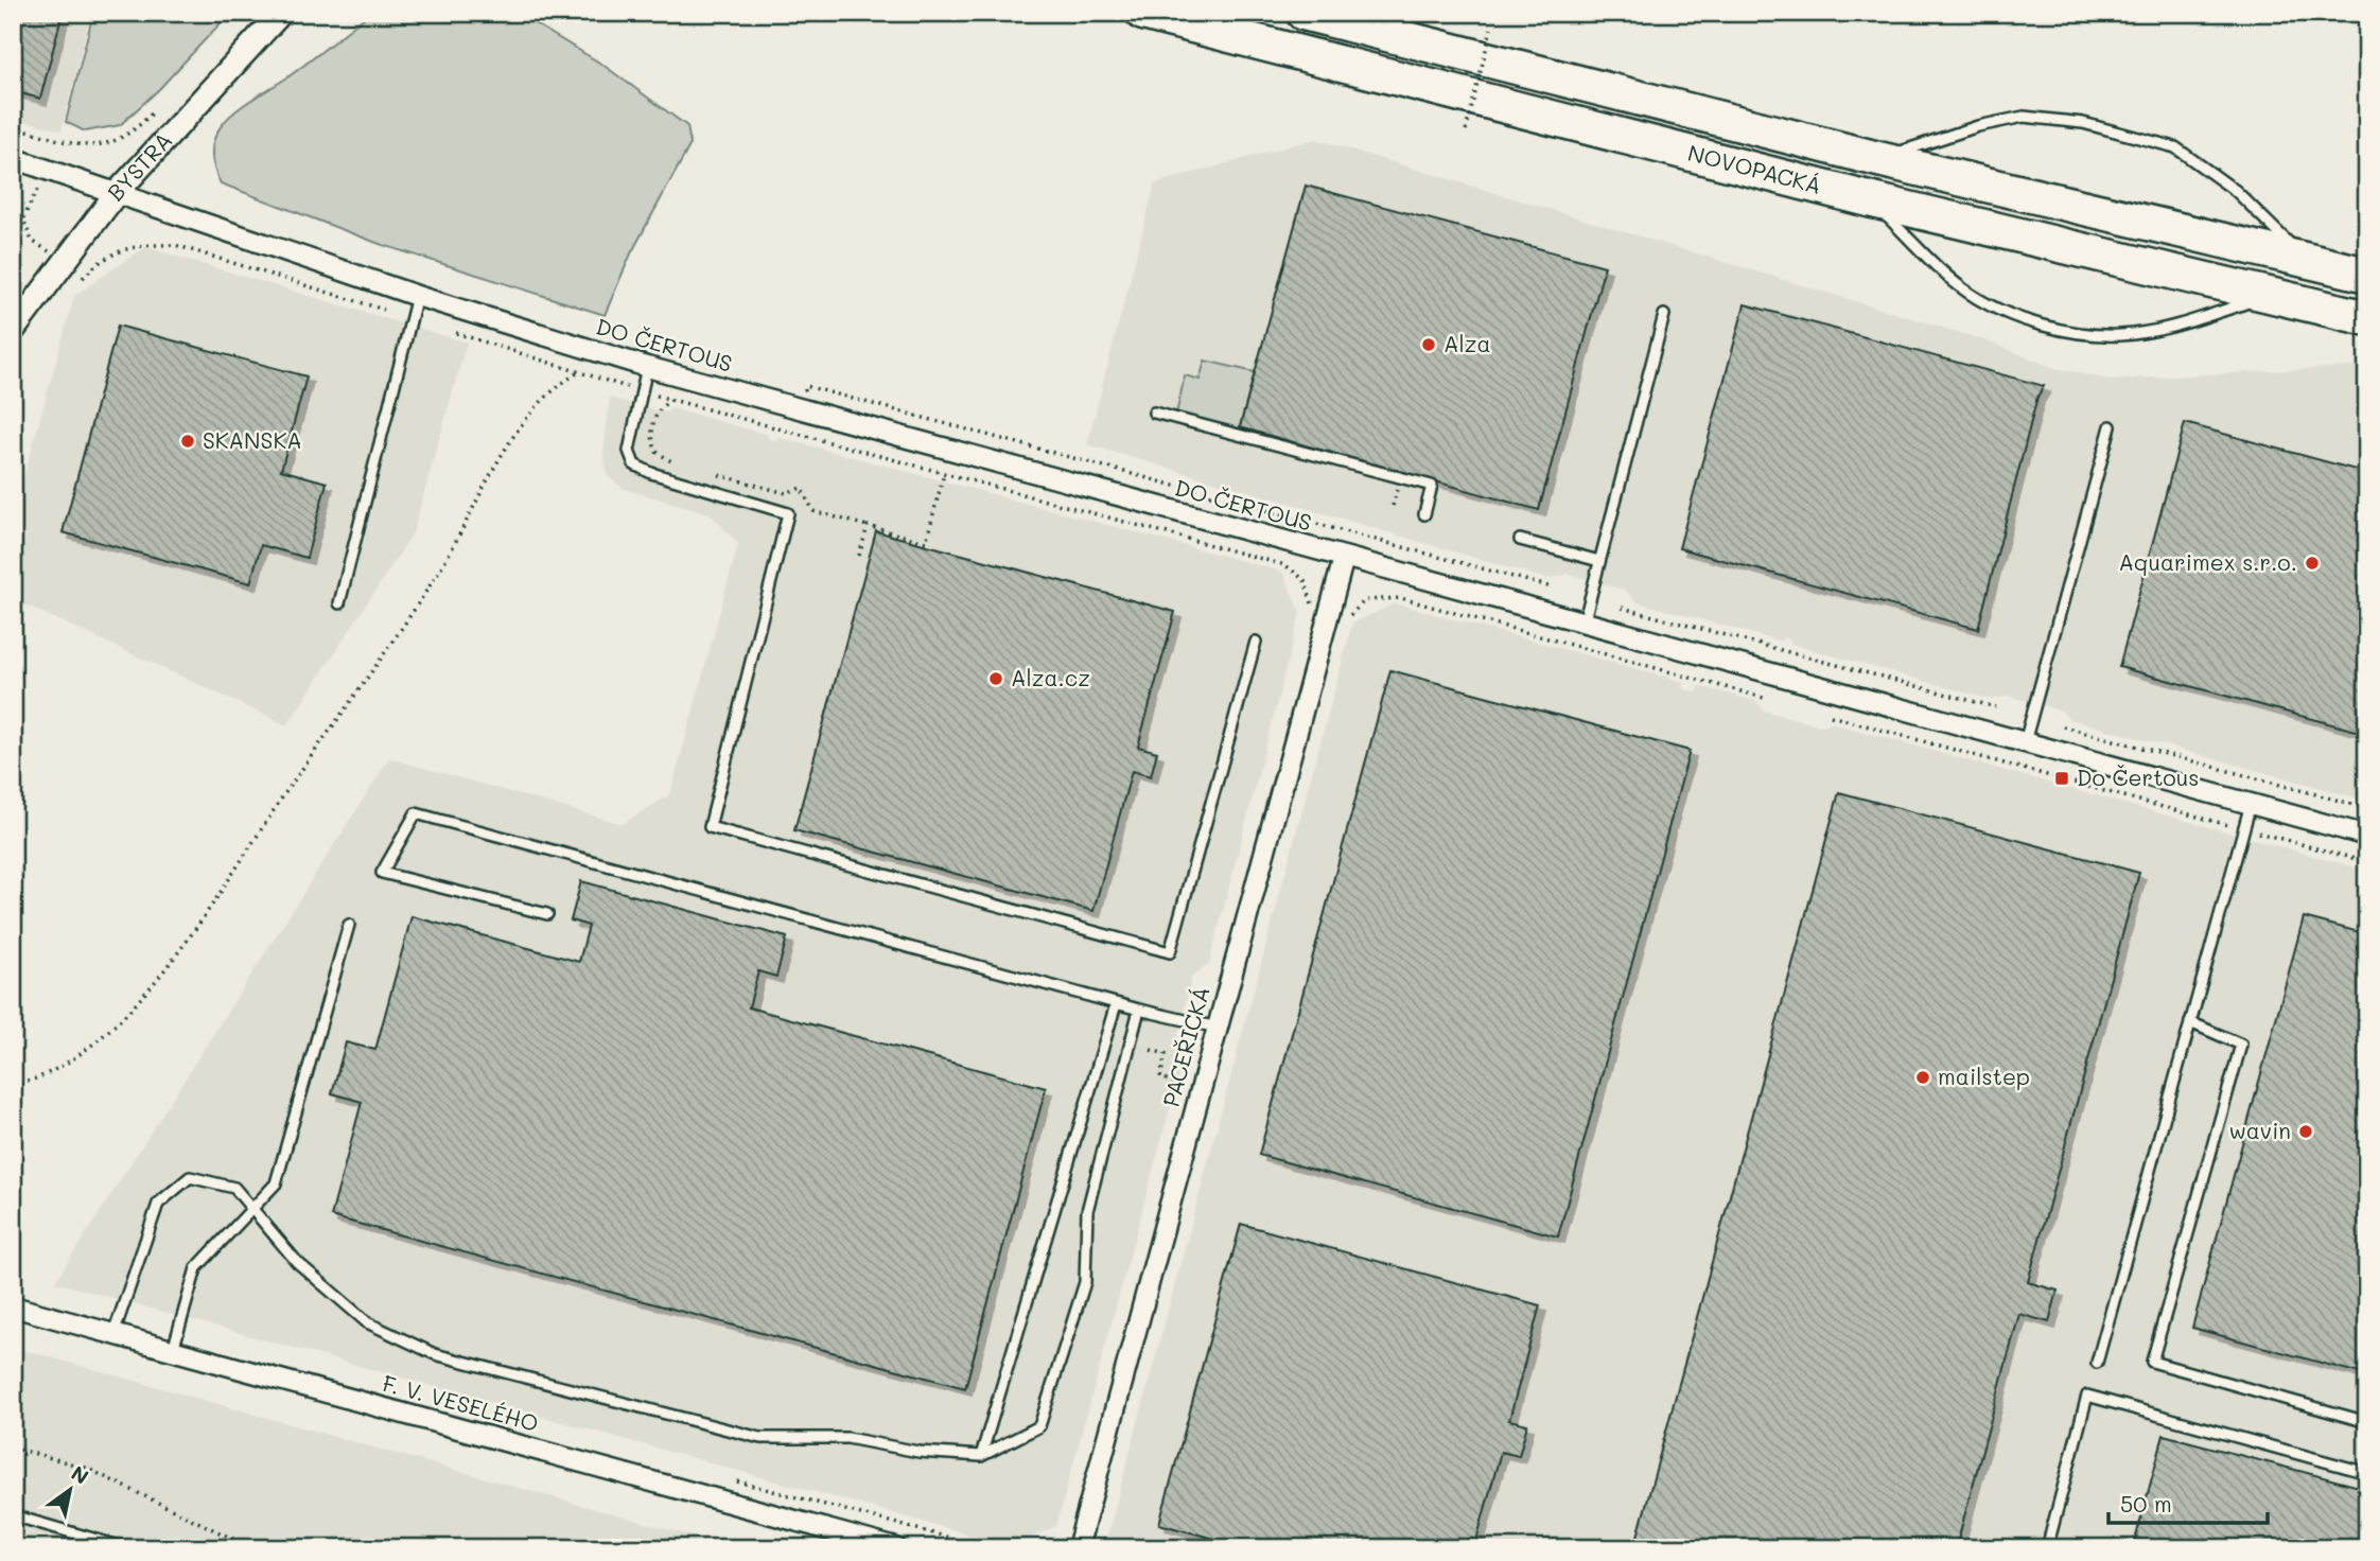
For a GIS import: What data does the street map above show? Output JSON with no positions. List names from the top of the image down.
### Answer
{
  "streets": {
    "highway": ["NOVOPACKÁ"],
    "street": [
      "BYSTRÁ",
      "DO ČERTOUS",
      "PACEŘICKÁ",
      "F. V. VESELÉHO"
    ]
  },
  "crossings": [
    ["BYSTRÁ", "DO ČERTOUS"],
    ["DO ČERTOUS", "PACEŘICKÁ"]
  ],
  "places": {
    "other": [
      "Alza",
      "SKANSKA",
      "Aquarimex s.r.o.",
      "Alza.cz",
      "mailstep",
      "wavin"
    ],
    "transit": ["Do Čertous"]
  },
  "scale_bar": "50 m",
  "north": "top right"
}
